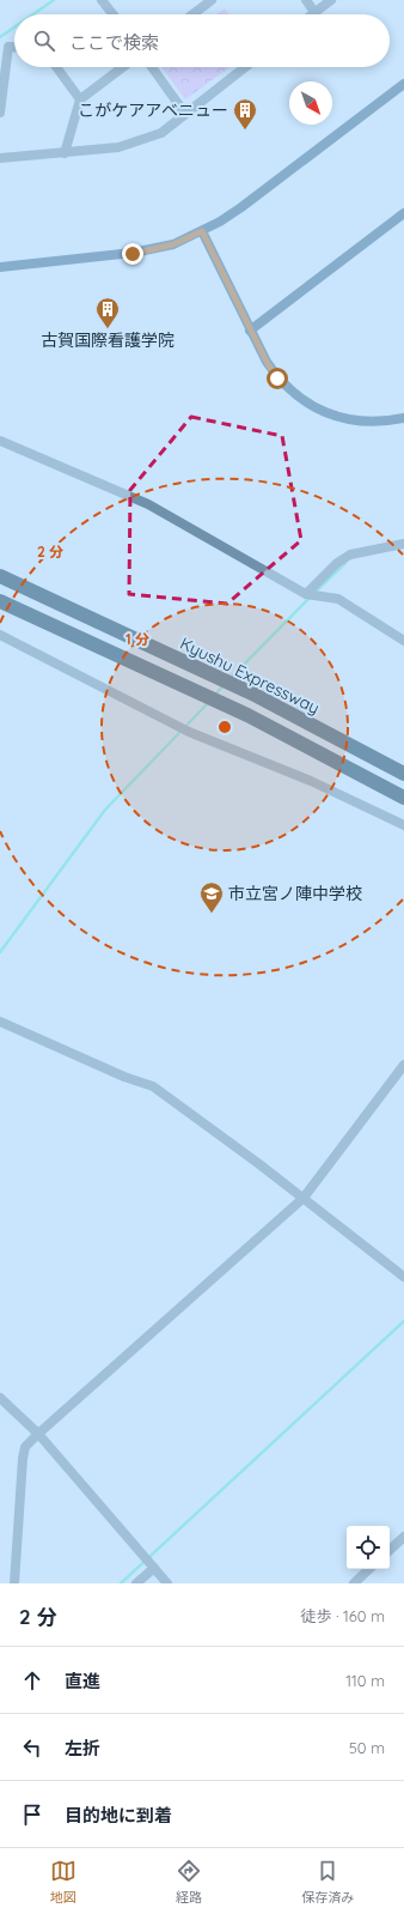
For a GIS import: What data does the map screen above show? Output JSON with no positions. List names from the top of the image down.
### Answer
{
  "streets": {
    "highway": ["Kyushu Expressway"]
  },
  "places": {
    "building": ["こがケアアベニュー", "古賀国際看護学院"],
    "school or university": ["市立宮ノ陣中学校"]
  },
  "north": "bottom right",
  "page": {
    "search": "ここで検索",
    "heading": ["2 分", "徒歩 · 160 m"],
    "list": [
      ["直進", "110 m"],
      ["左折", "50 m"],
      "目的地に到着"
    ],
    "nav": ["地図", "経路", "保存済み"]
  },
  "rings": ["2 分", "1 分"]
}
